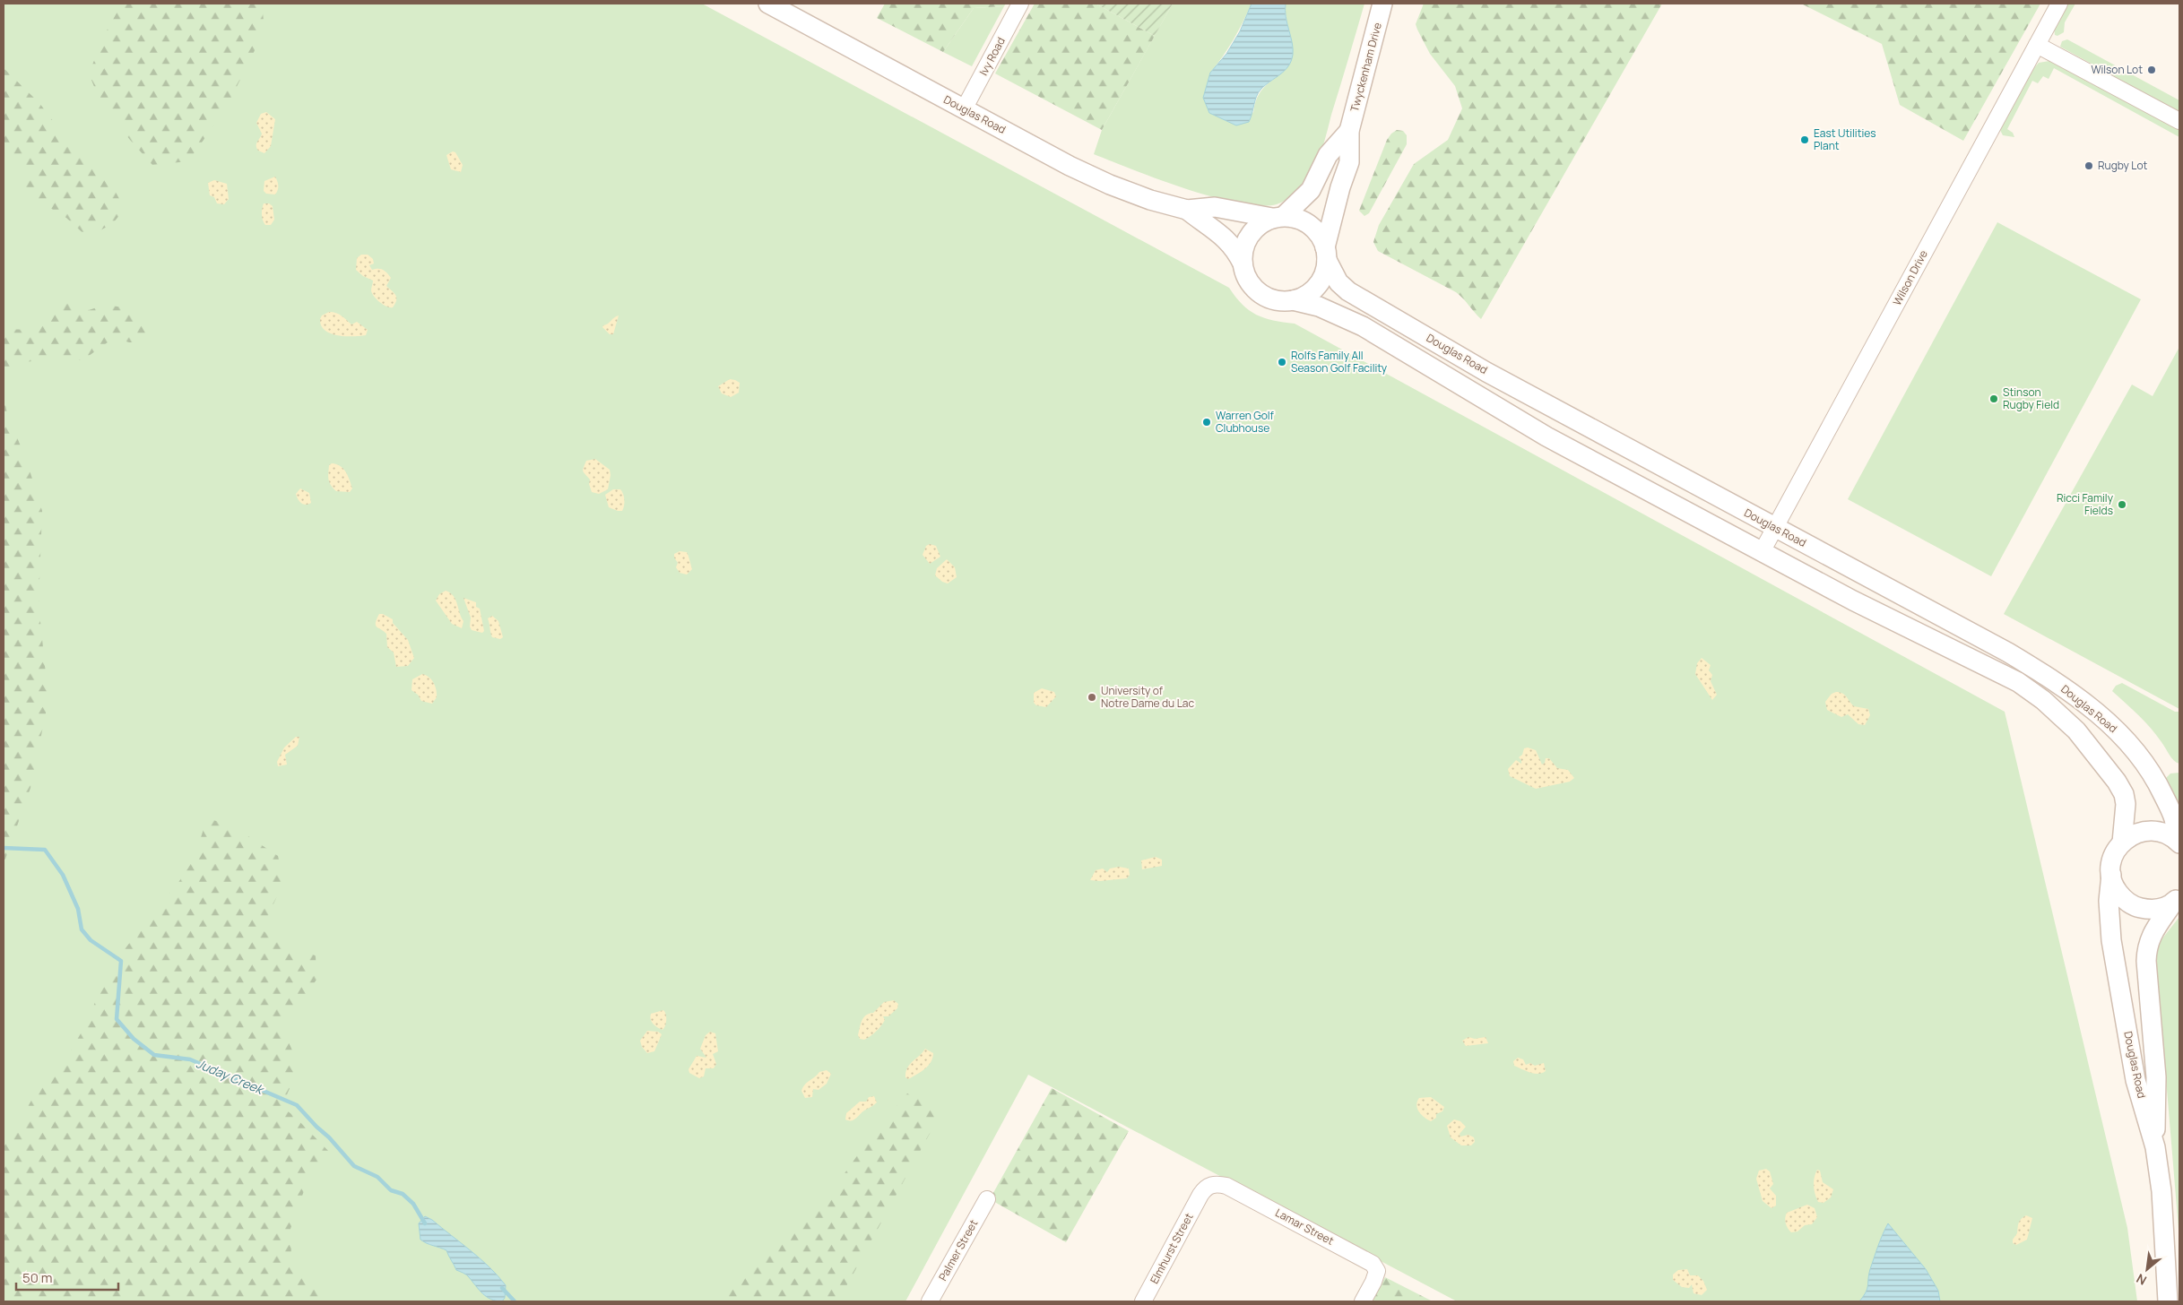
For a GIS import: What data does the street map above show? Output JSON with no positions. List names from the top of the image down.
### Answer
{
  "streets": {
    "street": [
      "Ivy Road",
      "Twyckenham Drive",
      "Douglas Road",
      "Wilson Drive",
      "Lamar Street",
      "Elmhurst Street",
      "Palmer Street"
    ]
  },
  "crossings": [
    ["Ivy Road", "Douglas Road"],
    ["Twyckenham Drive", "Douglas Road"],
    ["Douglas Road", "Wilson Drive"],
    ["Lamar Street", "Elmhurst Street"]
  ],
  "water": ["Juday Creek"],
  "places": [
    "Wilson Lot",
    "East Utilities Plant",
    "Rugby Lot",
    "Rolfs Family All Season Golf Facility",
    "Stinson Rugby Field",
    "Warren Golf Clubhouse",
    "Ricci Family Fields",
    "University of Notre Dame du Lac"
  ],
  "scale_bar": "50 m",
  "north": "bottom left"
}
